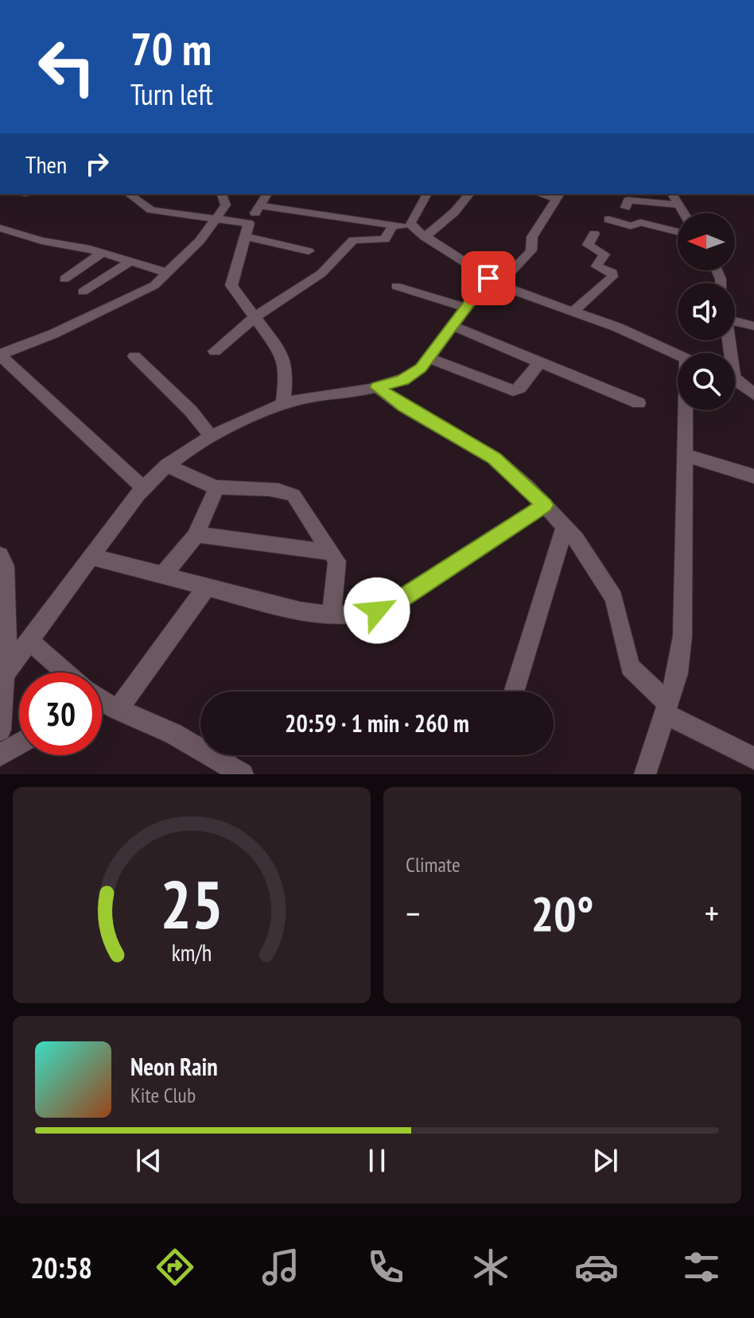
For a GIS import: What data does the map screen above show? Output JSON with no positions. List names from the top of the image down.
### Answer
{
  "north": "left",
  "page": {
    "turn": ["70 m", "Turn left"],
    "then": "Then",
    "limit": "30",
    "trip": "20:59 · 1 min · 260 m",
    "tile": "Climate",
    "heat": ["−", "20°", "+"],
    "song": ["Neon Rain", "Kite Club"],
    "tabs": "20:58",
    "gauge": ["25", "km/h"]
  }
}
